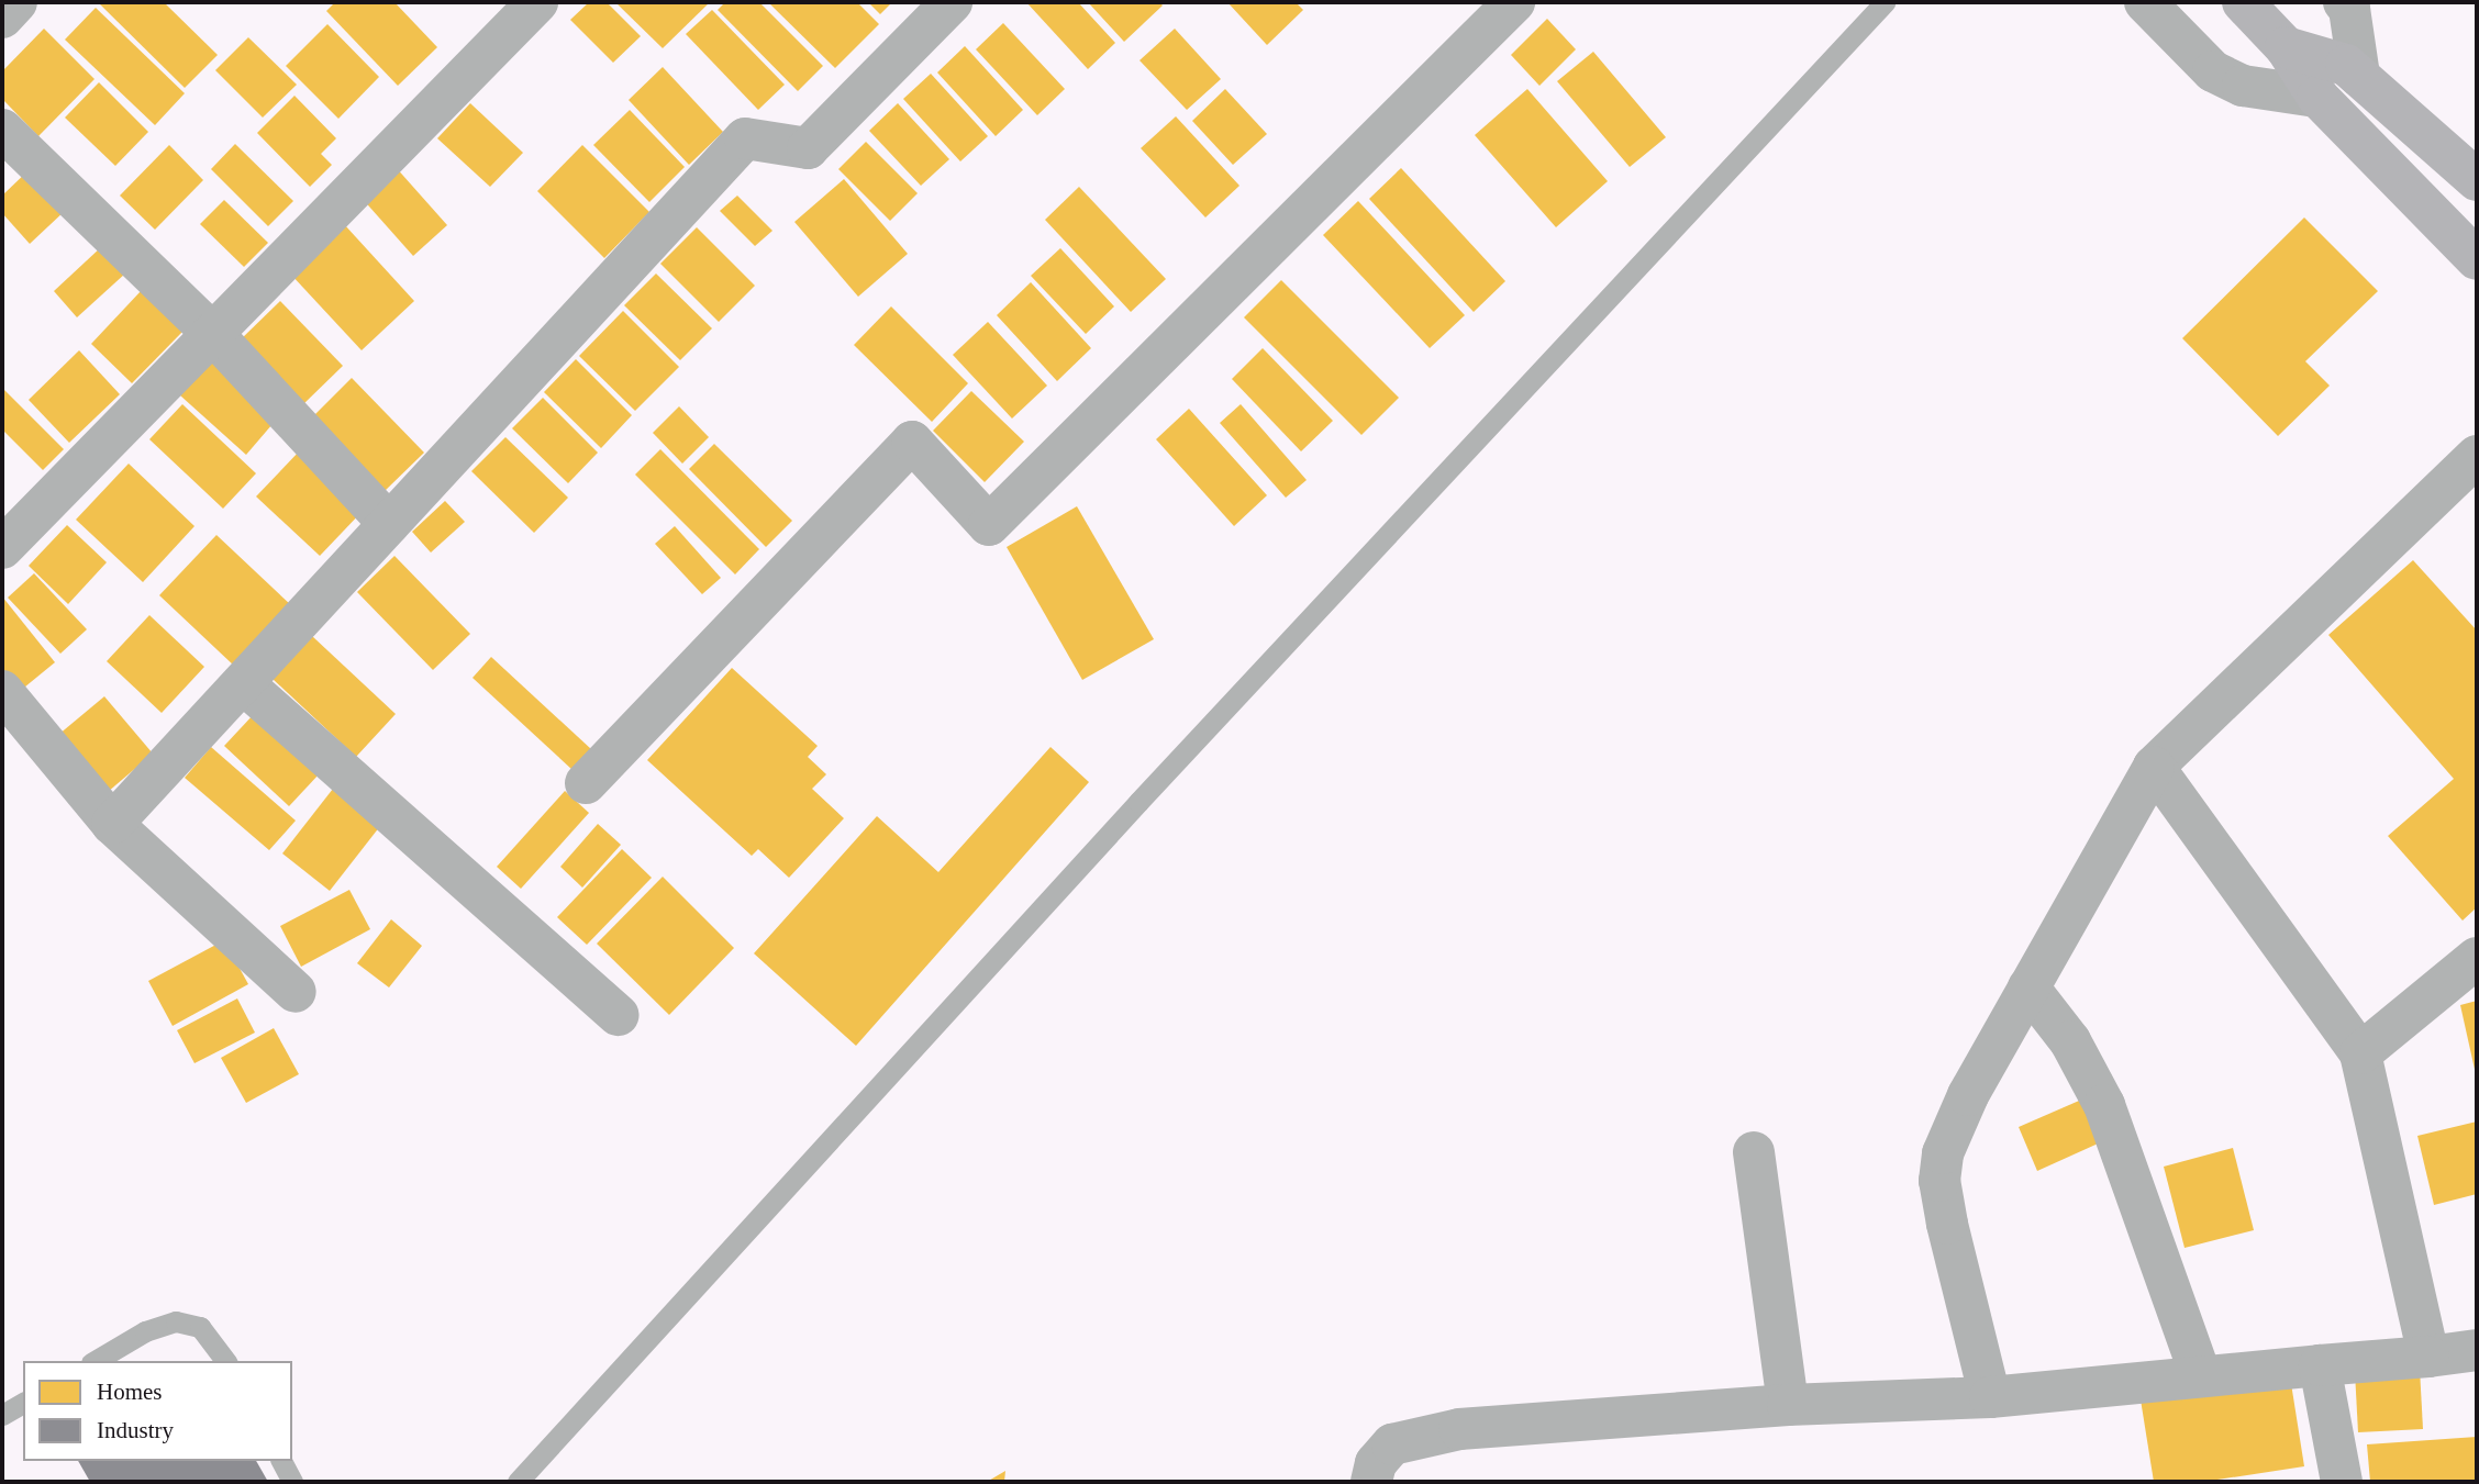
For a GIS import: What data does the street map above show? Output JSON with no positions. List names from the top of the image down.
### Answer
{
  "legend": ["Homes", "Industry"]
}
